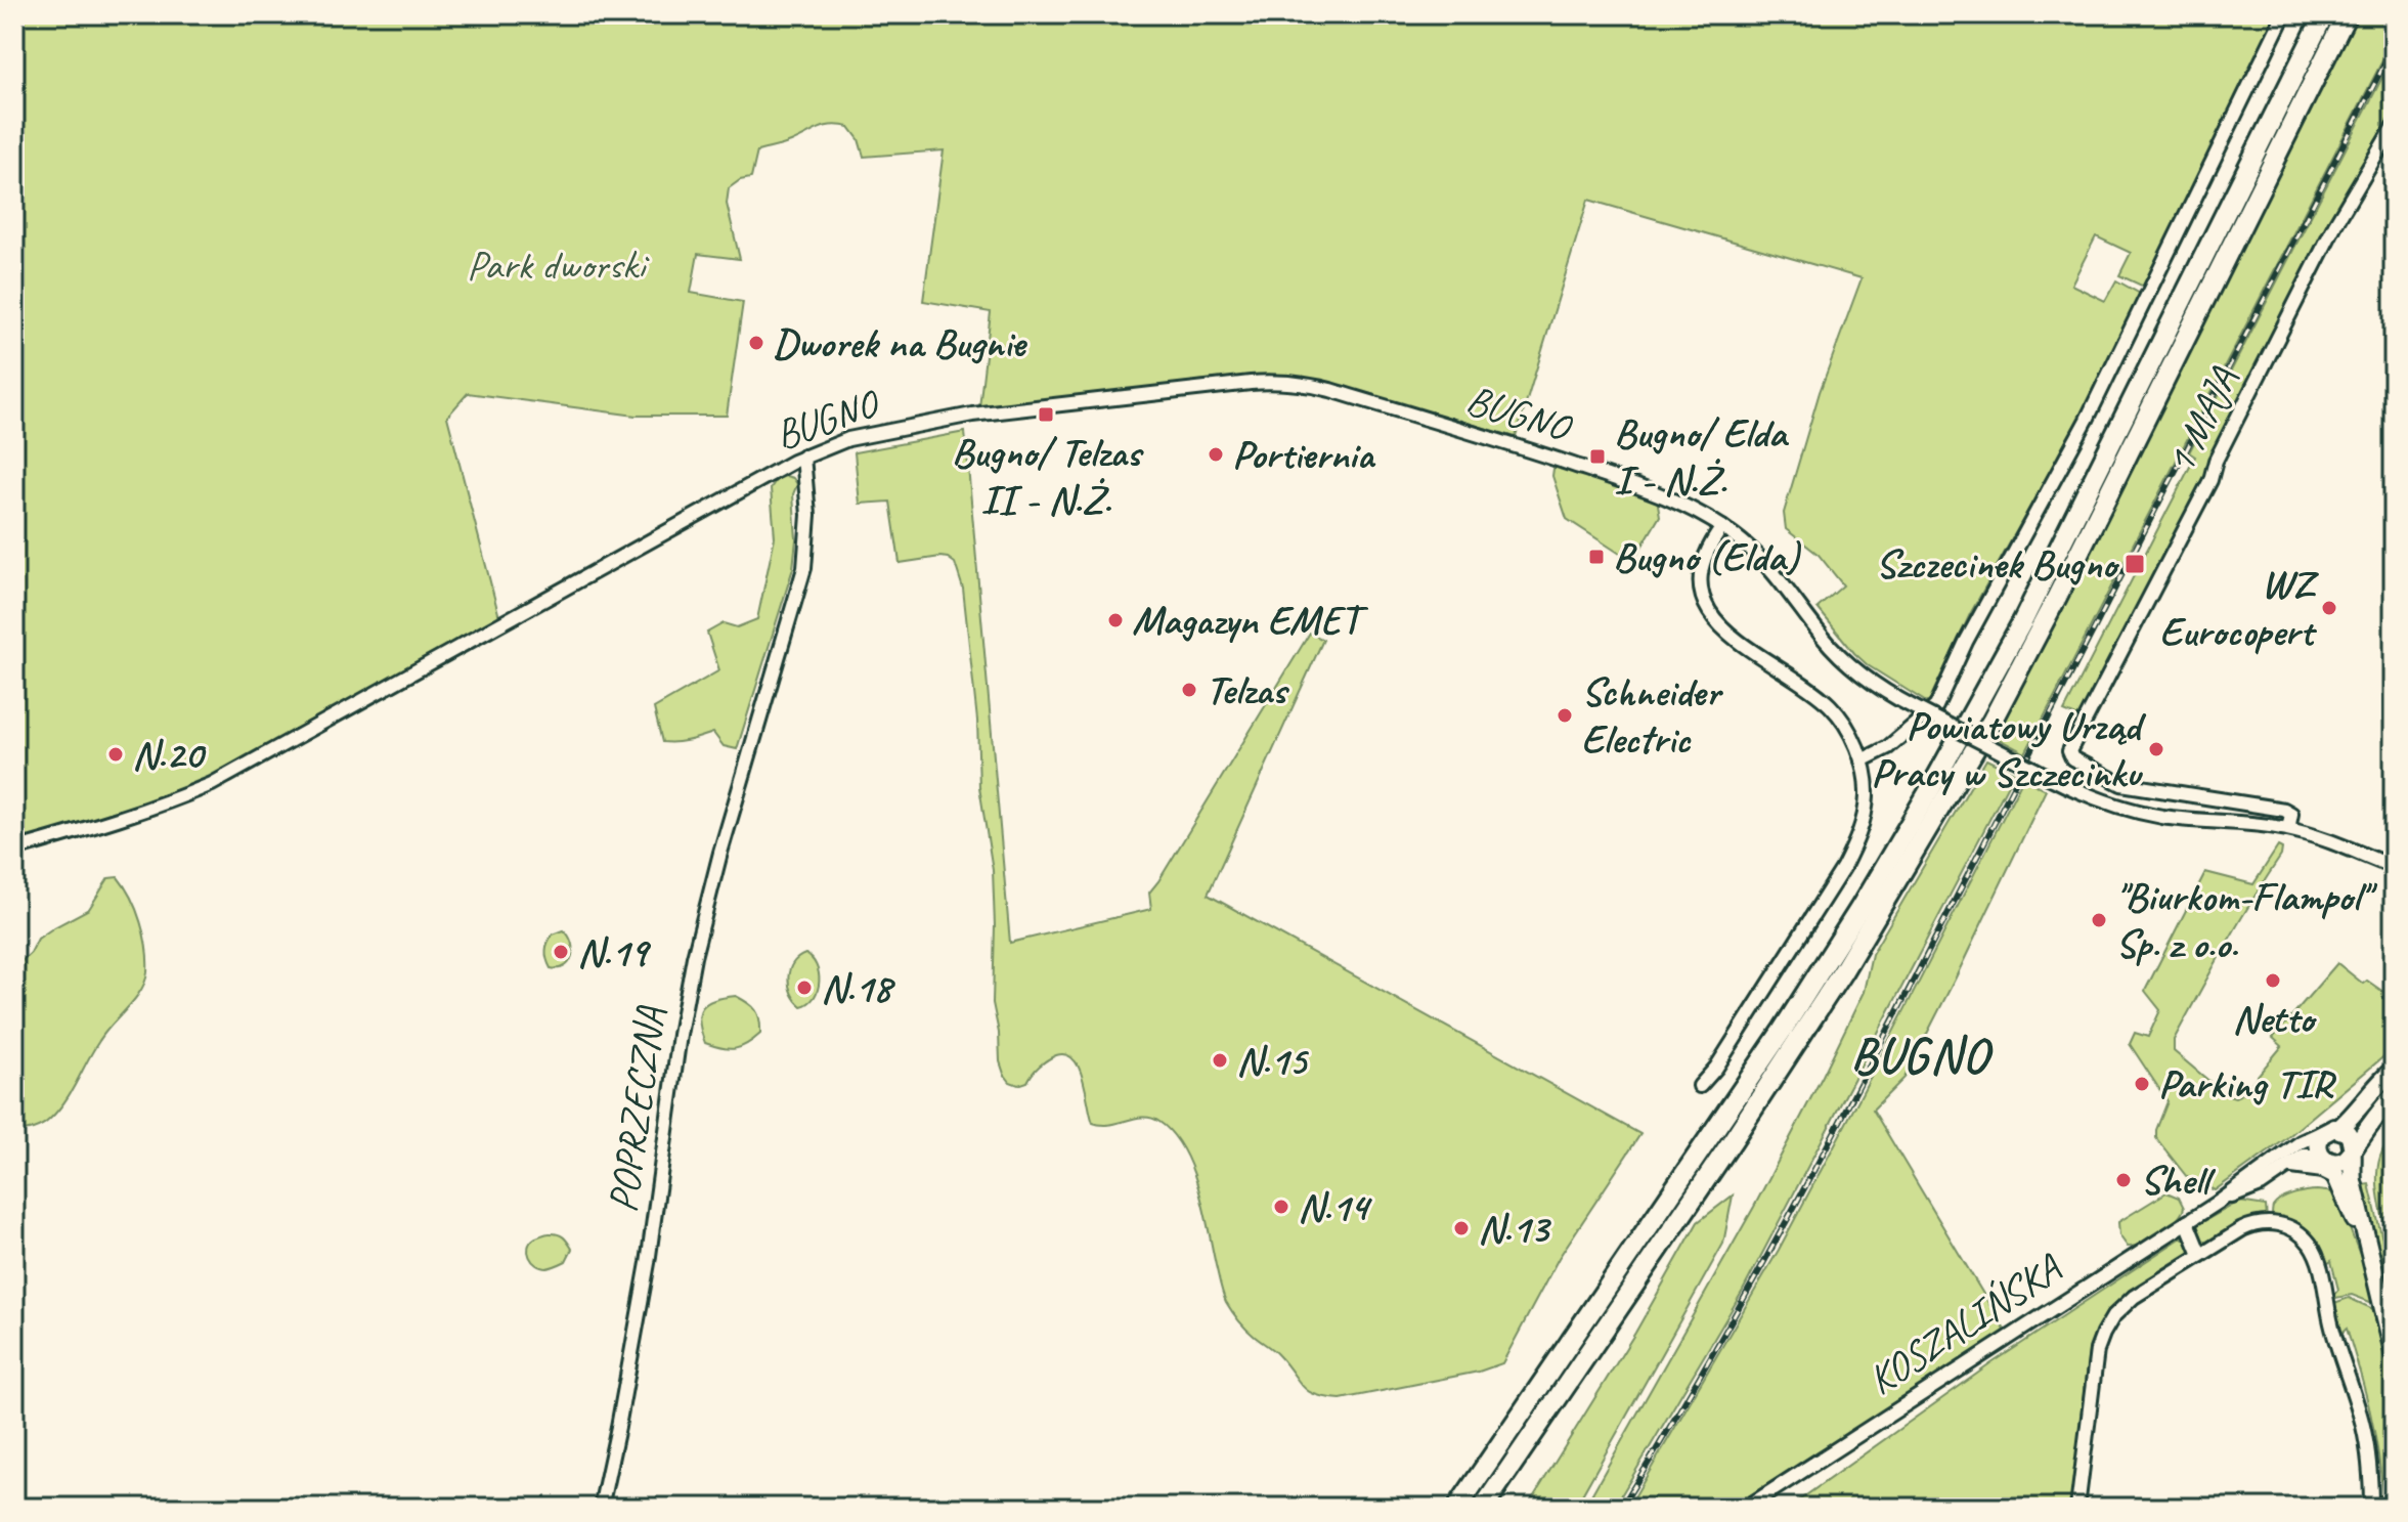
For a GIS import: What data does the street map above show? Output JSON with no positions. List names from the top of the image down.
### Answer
{
  "streets": {
    "main road": ["KOSZALIŃSKA"],
    "street": ["BUGNO", "1 MAJA", "POPRZECZNA"]
  },
  "crossings": [
    ["BUGNO", "POPRZECZNA"]
  ],
  "districts": ["BUGNO"],
  "parks": ["Park dworski"],
  "places": {
    "other": [
      "Dworek na Bugnie",
      "Portiernia",
      "WZ Eurocopert",
      "Magazyn EMET",
      "Telzas",
      "Schneider Electric",
      "Powiatowy Urząd Pracy w Szczecinku",
      "N.20",
      "\"Biurkom-Flampol\" Sp. z o.o.",
      "N.19",
      "Netto",
      "N.18",
      "N.15",
      "Parking TIR",
      "Shell",
      "N.14",
      "N.13"
    ],
    "transit": [
      "Bugno/ Telzas II - N.Ż.",
      "Bugno/ Elda I - N.Ż.",
      "Bugno (Elda)",
      "Szczecinek Bugno"
    ]
  }
}
